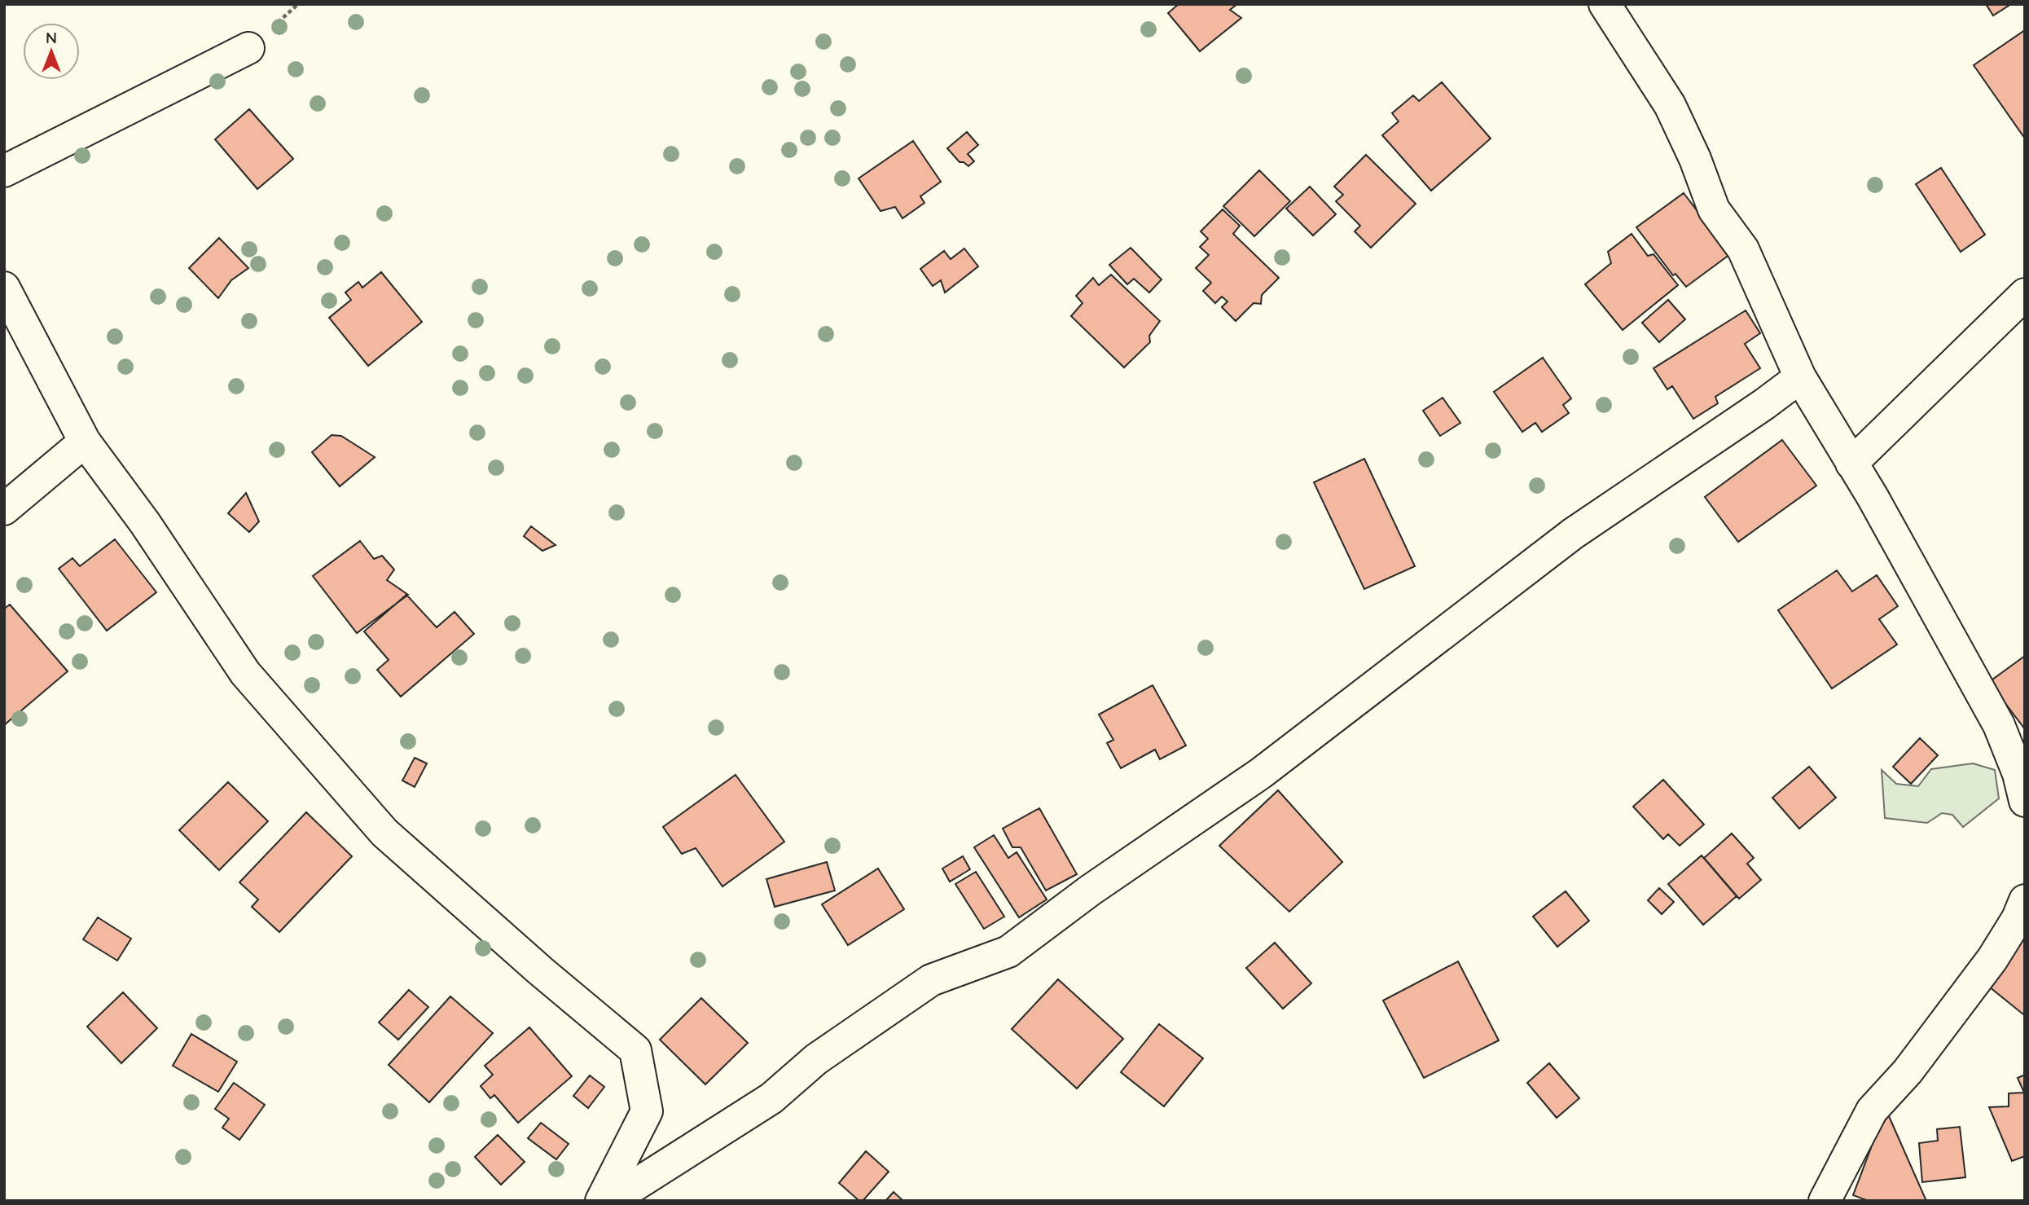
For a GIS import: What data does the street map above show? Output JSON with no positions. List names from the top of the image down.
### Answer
{
  "north": "top"
}
